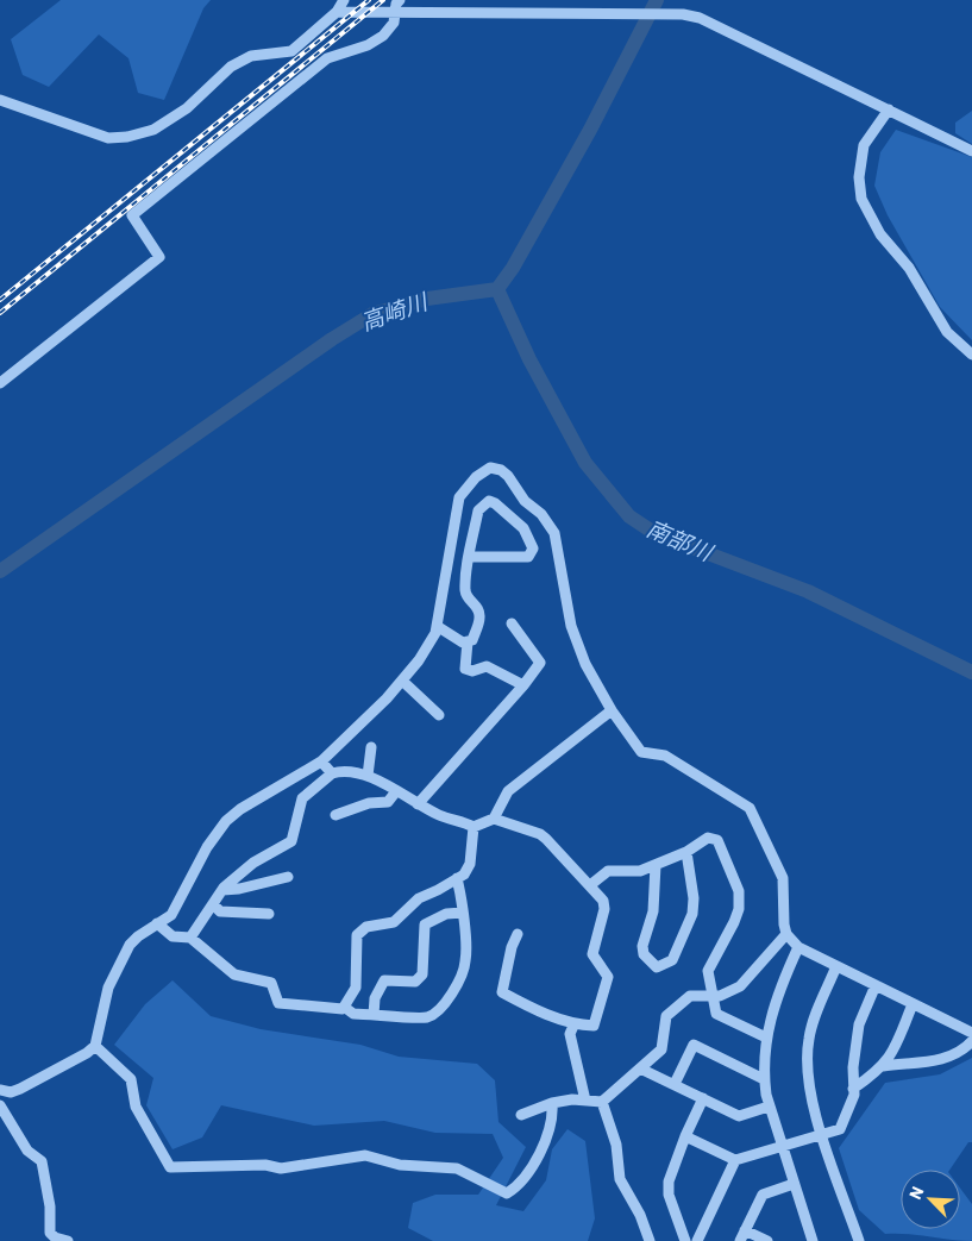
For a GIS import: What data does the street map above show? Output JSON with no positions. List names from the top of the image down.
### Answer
{
  "water": ["高崎川", "南部川"],
  "north": "top left"
}
